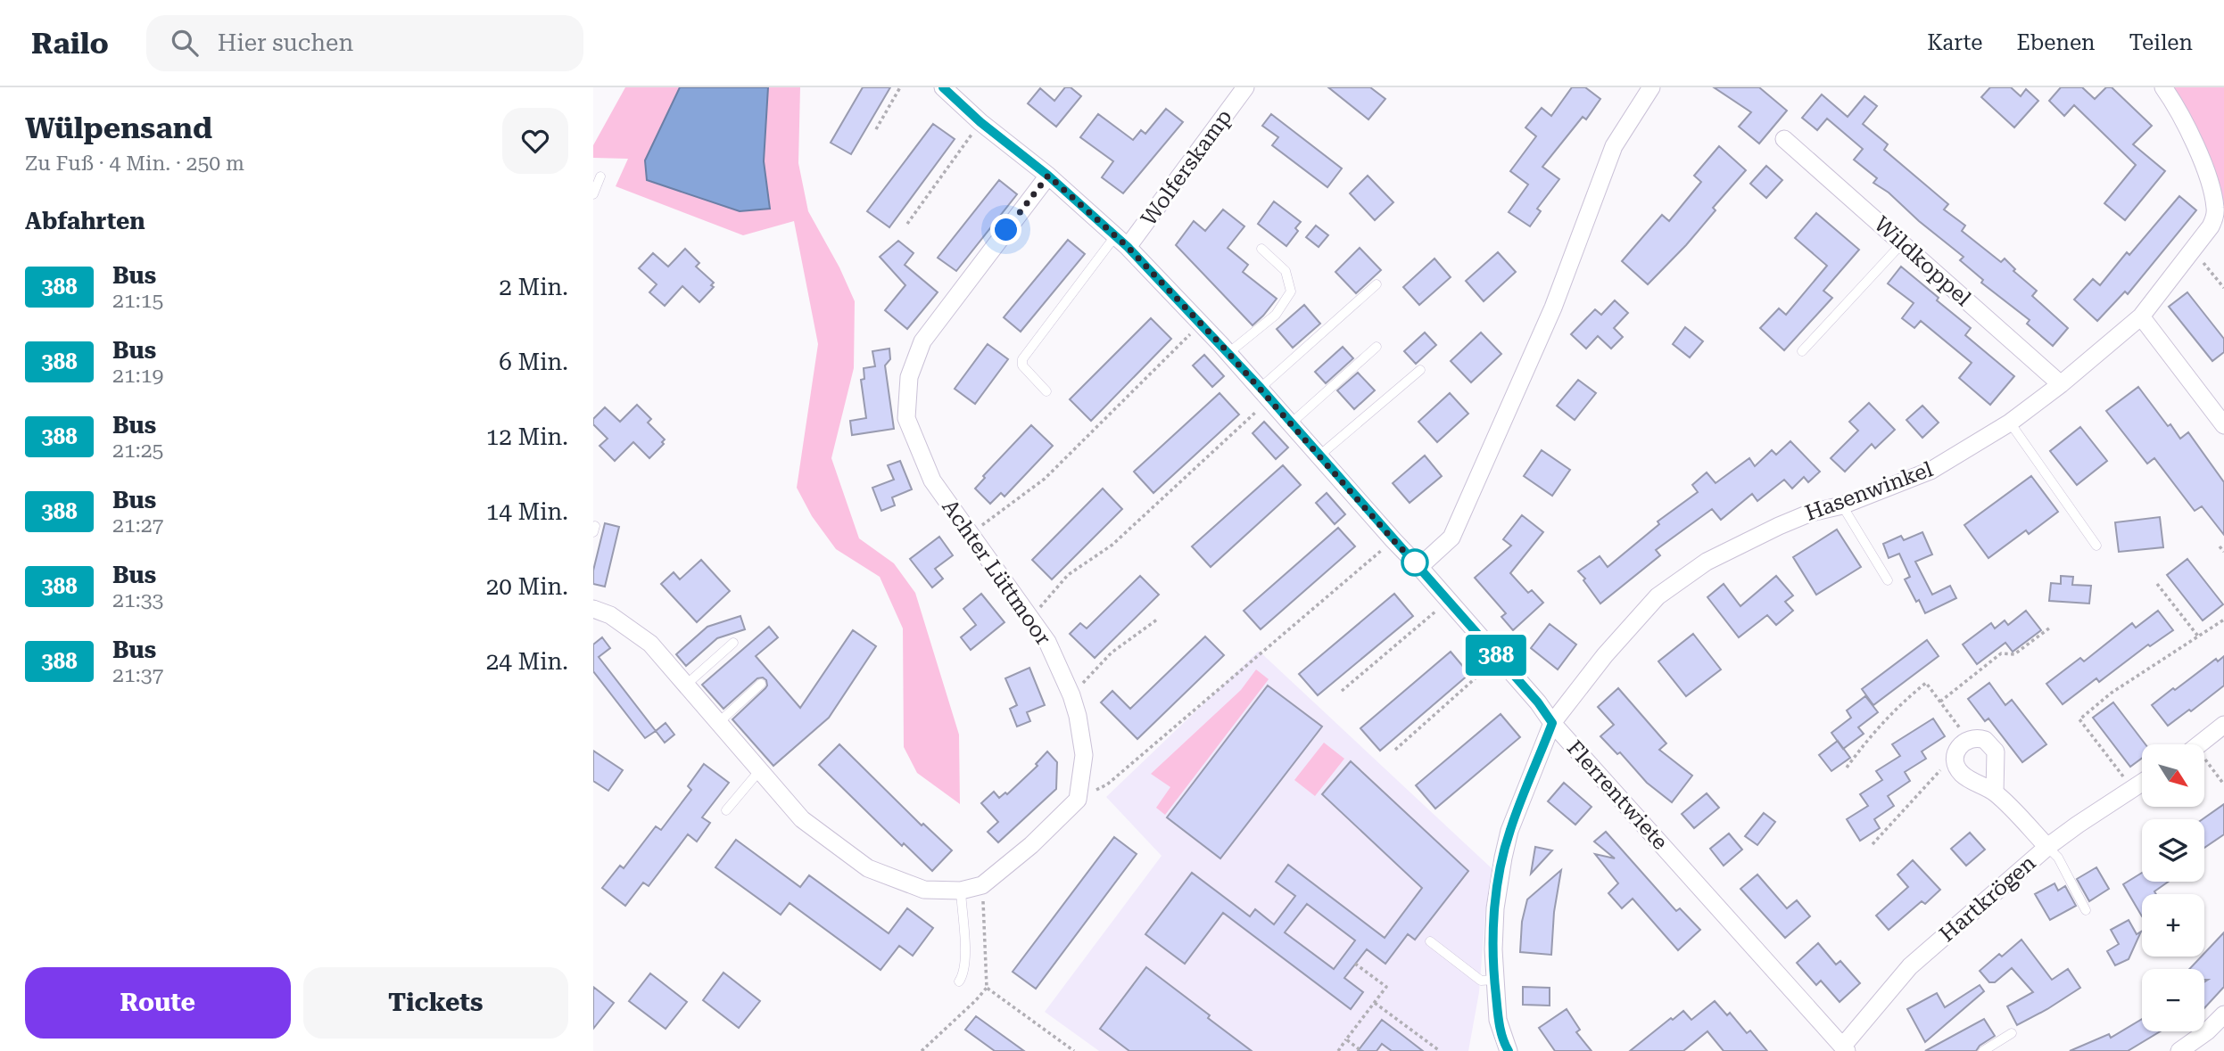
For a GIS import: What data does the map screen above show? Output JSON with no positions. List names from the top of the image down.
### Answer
{
  "streets": {
    "street": [
      "Wolferskamp",
      "Wildkoppel",
      "Hasenwinkel",
      "Achter Lüttmoor",
      "Flerrentwiete",
      "Hartkrögen"
    ]
  },
  "crossings": [
    ["Wolferskamp", "Flerrentwiete"],
    ["Wildkoppel", "Hasenwinkel"],
    ["Hasenwinkel", "Flerrentwiete"],
    ["Achter Lüttmoor", "Flerrentwiete"],
    ["Flerrentwiete", "Hartkrögen"]
  ],
  "lines": ["bus line 388"],
  "north": "bottom right",
  "page": {
    "header": "Railo",
    "search": "Hier suchen",
    "nav": ["Karte", "Ebenen", "Teilen"],
    "heading": [
      ["Wülpensand", "Zu Fuß · 4 Min. · 250 m"],
      "Abfahrten"
    ],
    "on_map": "388",
    "list": [
      {
        "mark": "388",
        "name": "Bus",
        "note": "21:15",
        "value": "2 Min."
      },
      {
        "mark": "388",
        "name": "Bus",
        "note": "21:19",
        "value": "6 Min."
      },
      {
        "mark": "388",
        "name": "Bus",
        "note": "21:25",
        "value": "12 Min."
      },
      {
        "mark": "388",
        "name": "Bus",
        "note": "21:27",
        "value": "14 Min."
      },
      {
        "mark": "388",
        "name": "Bus",
        "note": "21:33",
        "value": "20 Min."
      },
      {
        "mark": "388",
        "name": "Bus",
        "note": "21:37",
        "value": "24 Min."
      }
    ],
    "map_buttons": ["+", "−"],
    "buttons": ["Route", "Tickets"]
  }
}
